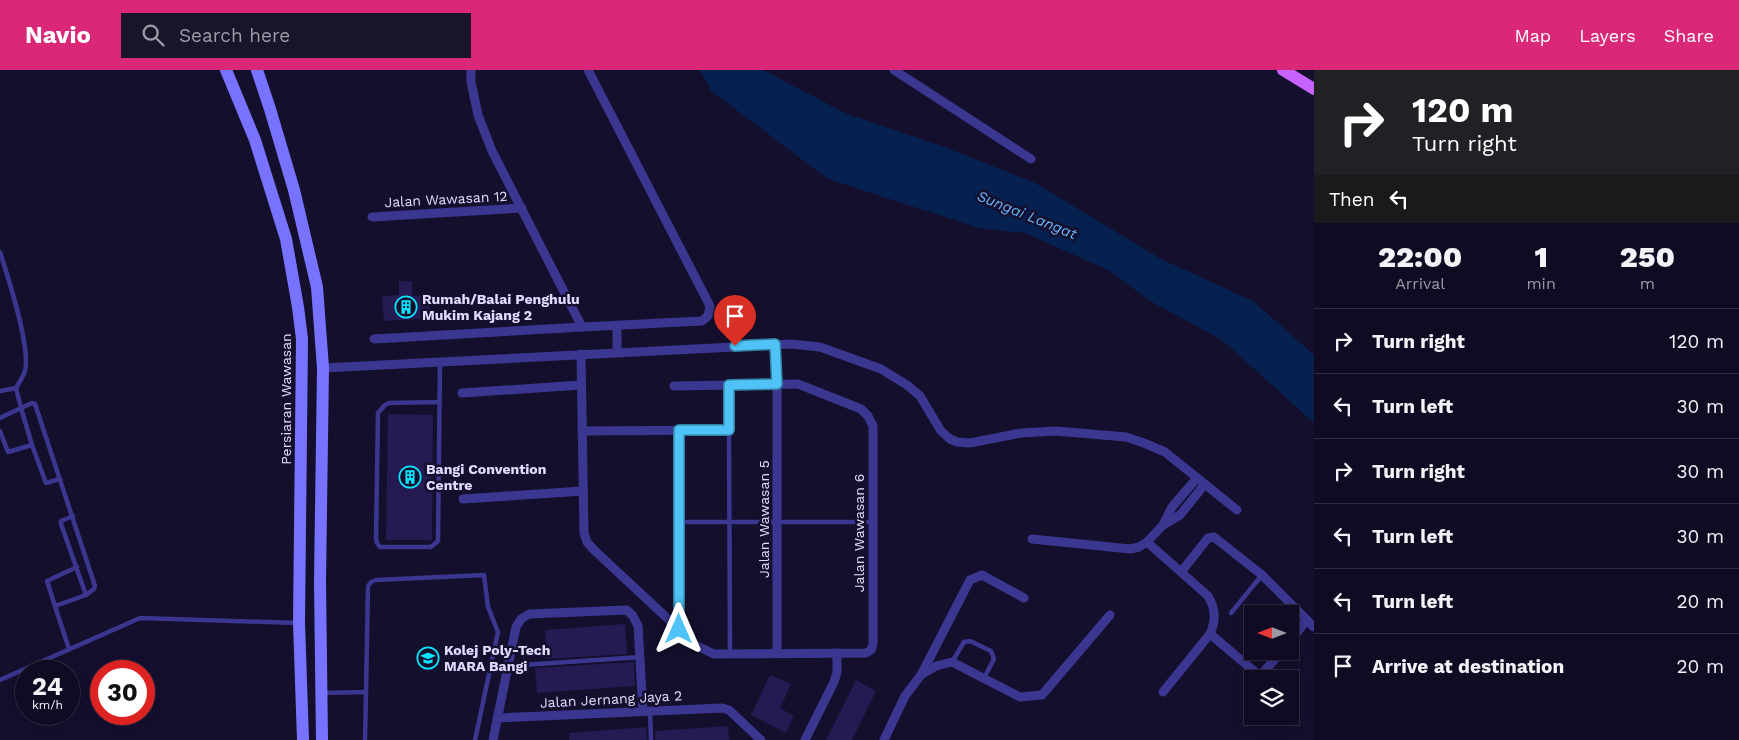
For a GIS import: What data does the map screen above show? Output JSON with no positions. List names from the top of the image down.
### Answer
{
  "streets": {
    "main road": ["Persiaran Wawasan"],
    "street": [
      "Jalan Wawasan 12",
      "Jalan Wawasan 5",
      "Jalan Wawasan 6",
      "Jalan Jernang Jaya 2"
    ]
  },
  "crossings": [
    ["Jalan Wawasan 5", "Jalan Wawasan 6"]
  ],
  "water": ["Sungai Langat"],
  "places": {
    "building": ["Rumah/Balai Penghulu Mukim Kajang 2", "Bangi Convention Centre"],
    "school or university": ["Kolej Poly-Tech MARA Bangi"]
  },
  "north": "left",
  "page": {
    "header": "Navio",
    "search": "Search here",
    "nav": ["Map", "Layers", "Share"],
    "turn": ["120 m", "Turn right"],
    "then": "Then",
    "eta": [
      "22:00",
      "Arrival",
      "1",
      "min",
      "250",
      "m"
    ],
    "list": [
      {
        "name": "Turn right",
        "value": "120 m"
      },
      {
        "name": "Turn left",
        "value": "30 m"
      },
      {
        "name": "Turn right",
        "value": "30 m"
      },
      {
        "name": "Turn left",
        "value": "30 m"
      },
      {
        "name": "Turn left",
        "value": "20 m"
      },
      {
        "name": "Arrive at destination",
        "value": "20 m"
      }
    ],
    "speed": "24 km/h",
    "limit": "30"
  }
}
